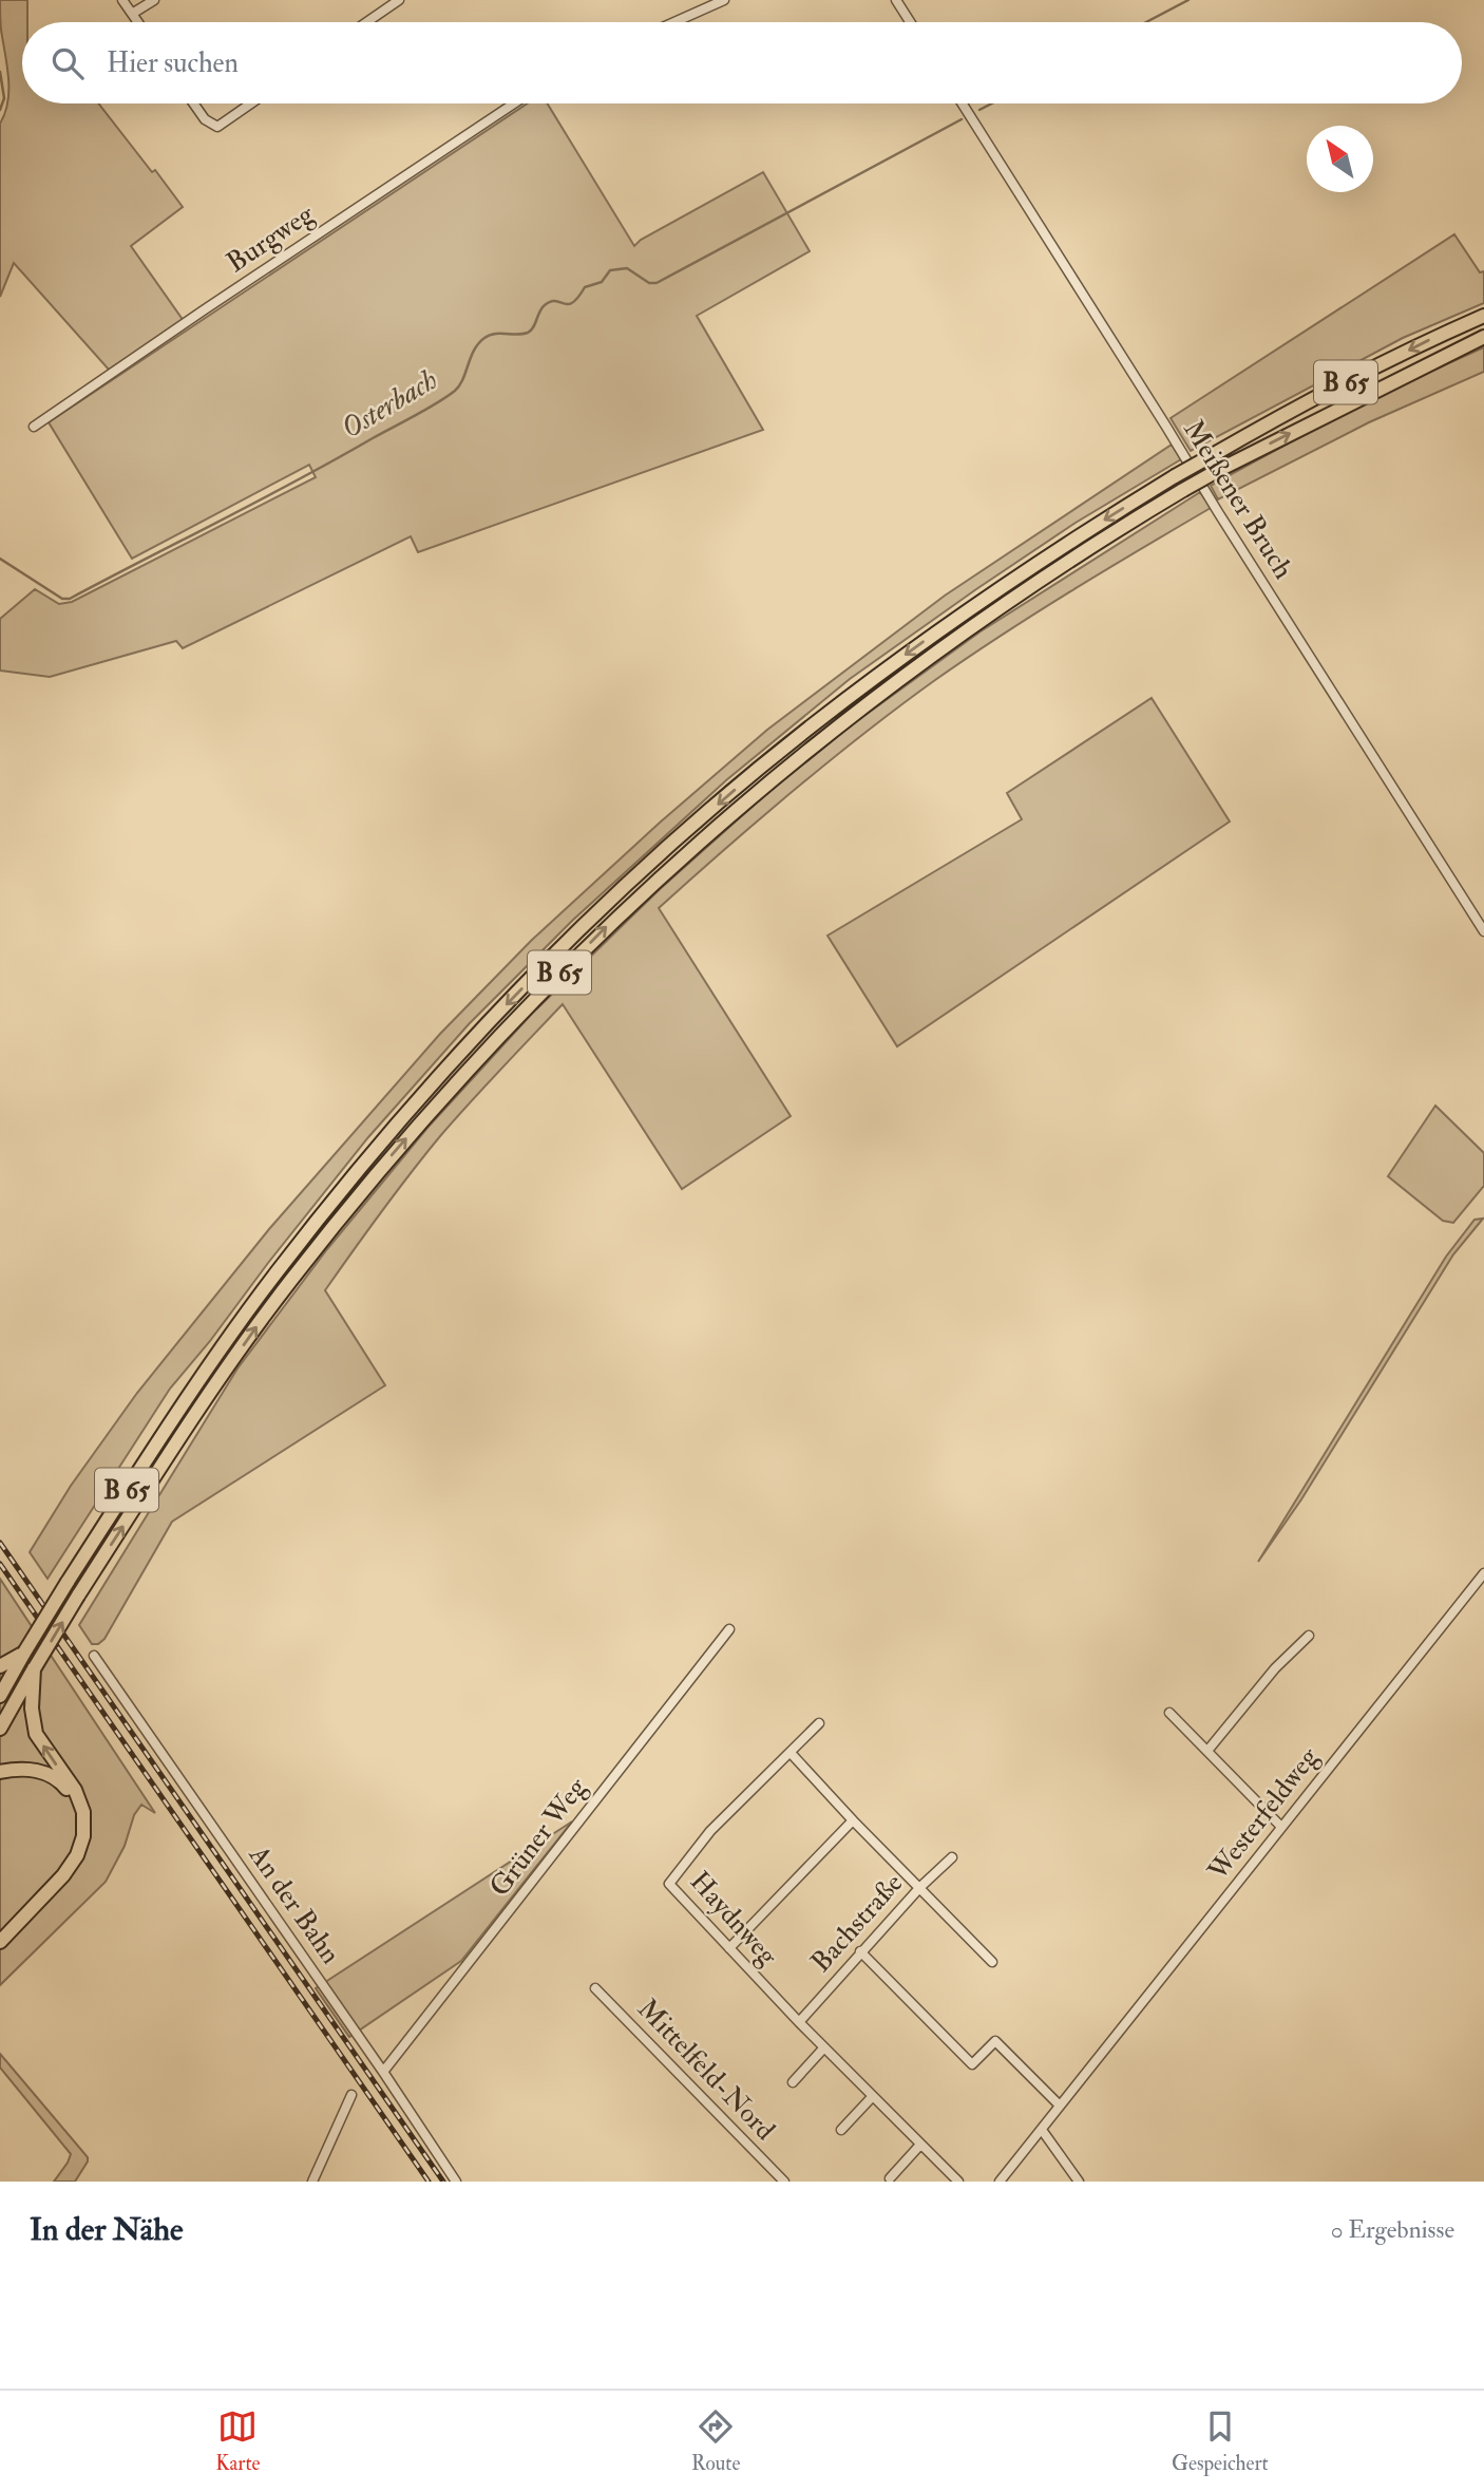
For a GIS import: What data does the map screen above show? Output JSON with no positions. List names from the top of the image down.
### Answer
{
  "streets": {
    "highway": ["B 65"],
    "street": [
      "Burgweg",
      "Meißener Bruch",
      "Westerfeldweg",
      "Grüner Weg",
      "An der Bahn",
      "Haydnweg",
      "Bachstraße",
      "Mittelfeld-Nord"
    ]
  },
  "crossings": [
    ["Grüner Weg", "An der Bahn"],
    ["Haydnweg", "Bachstraße"]
  ],
  "water": ["Osterbach"],
  "north": "top left",
  "page": {
    "search": "Hier suchen",
    "heading": ["In der Nähe", "0 Ergebnisse"],
    "nav": ["Karte", "Route", "Gespeichert"]
  }
}
